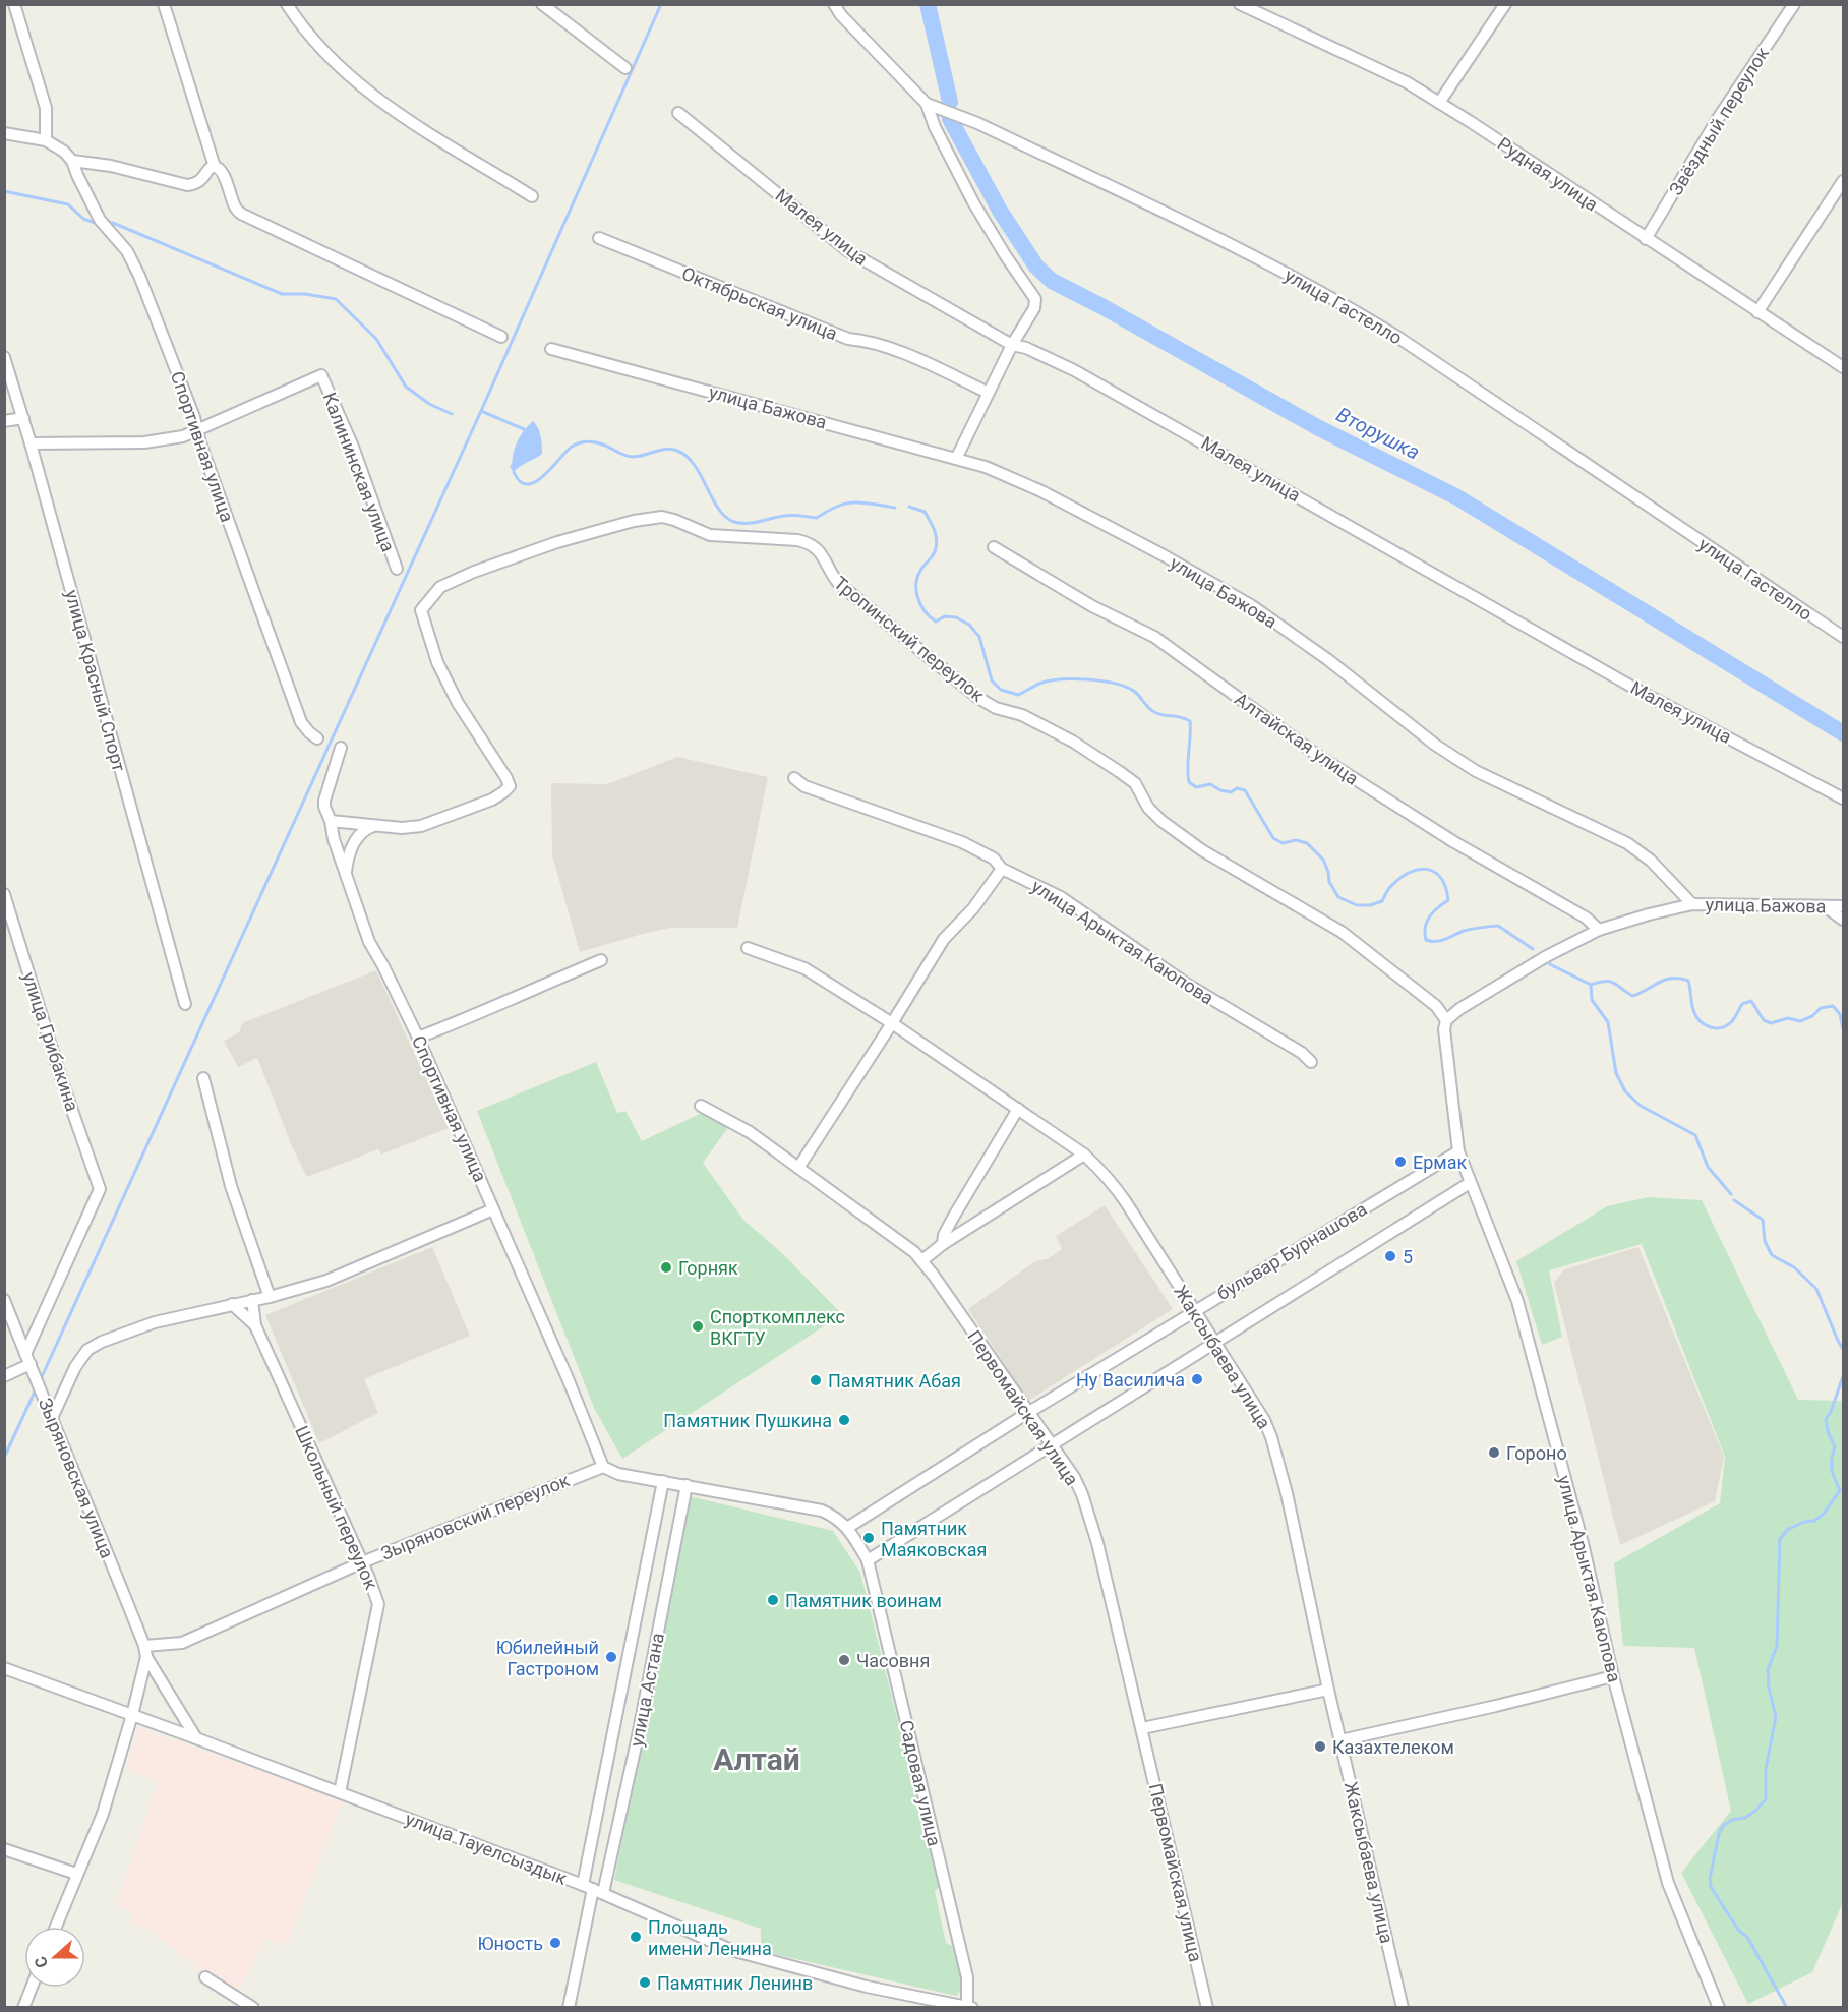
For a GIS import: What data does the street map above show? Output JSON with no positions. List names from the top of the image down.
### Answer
{
  "streets": {
    "street": [
      "Звёздный переулок",
      "Рудная улица",
      "Малея улица",
      "Октябрьская улица",
      "улица Гастелло",
      "улица Бажова",
      "Спортивная улица",
      "Калининская улица",
      "Тропинский переулок",
      "улица Красный Спорт",
      "Алтайская улица",
      "улица Арыктая Каюпова",
      "улица Грибакина",
      "бульвар Бурнашова",
      "Жаксыбаева улица",
      "Первомайская улица",
      "Зыряновская улица",
      "Школьный переулок",
      "Зыряновский переулок",
      "улица Астана",
      "Садовая улица",
      "улица Тауелсыздык"
    ]
  },
  "crossings": [
    ["Звёздный переулок", "Рудная улица"],
    ["Спортивная улица", "Калининская улица"],
    ["Спортивная улица", "Зыряновский переулок"],
    ["Тропинский переулок", "улица Арыктая Каюпова"],
    ["улица Арыктая Каюпова", "бульвар Бурнашова"],
    ["улица Грибакина", "Зыряновская улица"],
    ["бульвар Бурнашова", "Жаксыбаева улица"],
    ["бульвар Бурнашова", "Первомайская улица"],
    ["бульвар Бурнашова", "Садовая улица"],
    ["Зыряновская улица", "Зыряновский переулок"],
    ["Зыряновская улица", "улица Тауелсыздык"],
    ["Школьный переулок", "Зыряновский переулок"],
    ["Школьный переулок", "улица Тауелсыздык"],
    ["улица Астана", "улица Тауелсыздык"],
    ["Садовая улица", "улица Тауелсыздык"]
  ],
  "districts": ["Алтай"],
  "water": ["Вторушка"],
  "places": [
    "Ермак",
    "5",
    "Горняк",
    "Спорткомплекс ВКГТУ",
    "Ну Василича",
    "Памятник Абая",
    "Памятник Пушкина",
    "Гороно",
    "Памятник Маяковская",
    "Памятник воинам",
    "Юбилейный Гастроном",
    "Часовня",
    "Казахтелеком",
    "Площадь имени Ленина",
    "Юность",
    "Памятник Ленинв"
  ],
  "north": "left"
}
